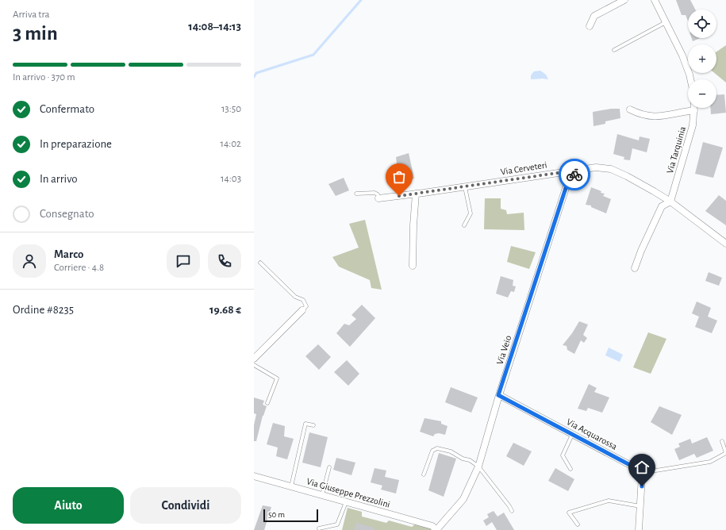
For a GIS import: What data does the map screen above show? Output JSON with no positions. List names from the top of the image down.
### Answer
{
  "streets": {
    "street": [
      "Via Tarquinia",
      "Via Cerveteri",
      "Via Veio",
      "Via Acquarossa",
      "Via Giuseppe Prezzolini"
    ]
  },
  "crossings": [
    ["Via Tarquinia", "Via Cerveteri"],
    ["Via Cerveteri", "Via Veio"],
    ["Via Veio", "Via Acquarossa"],
    ["Via Veio", "Via Giuseppe Prezzolini"]
  ],
  "scale_bar": "50 m",
  "page": {
    "heading": ["3 min", "Arriva tra", "14:08–14:13"],
    "panel": [
      "Marco",
      "Corriere · 4.8",
      "Ordine #8235",
      "19.68 €"
    ],
    "map_buttons": ["+", "−"],
    "bar": "In arrivo · 370 m",
    "list": [
      ["Confermato", "13:50"],
      ["In preparazione", "14:02"],
      ["In arrivo", "14:03"],
      "Consegnato"
    ],
    "buttons": ["Aiuto", "Condividi"],
    "scale": "50 m"
  }
}
